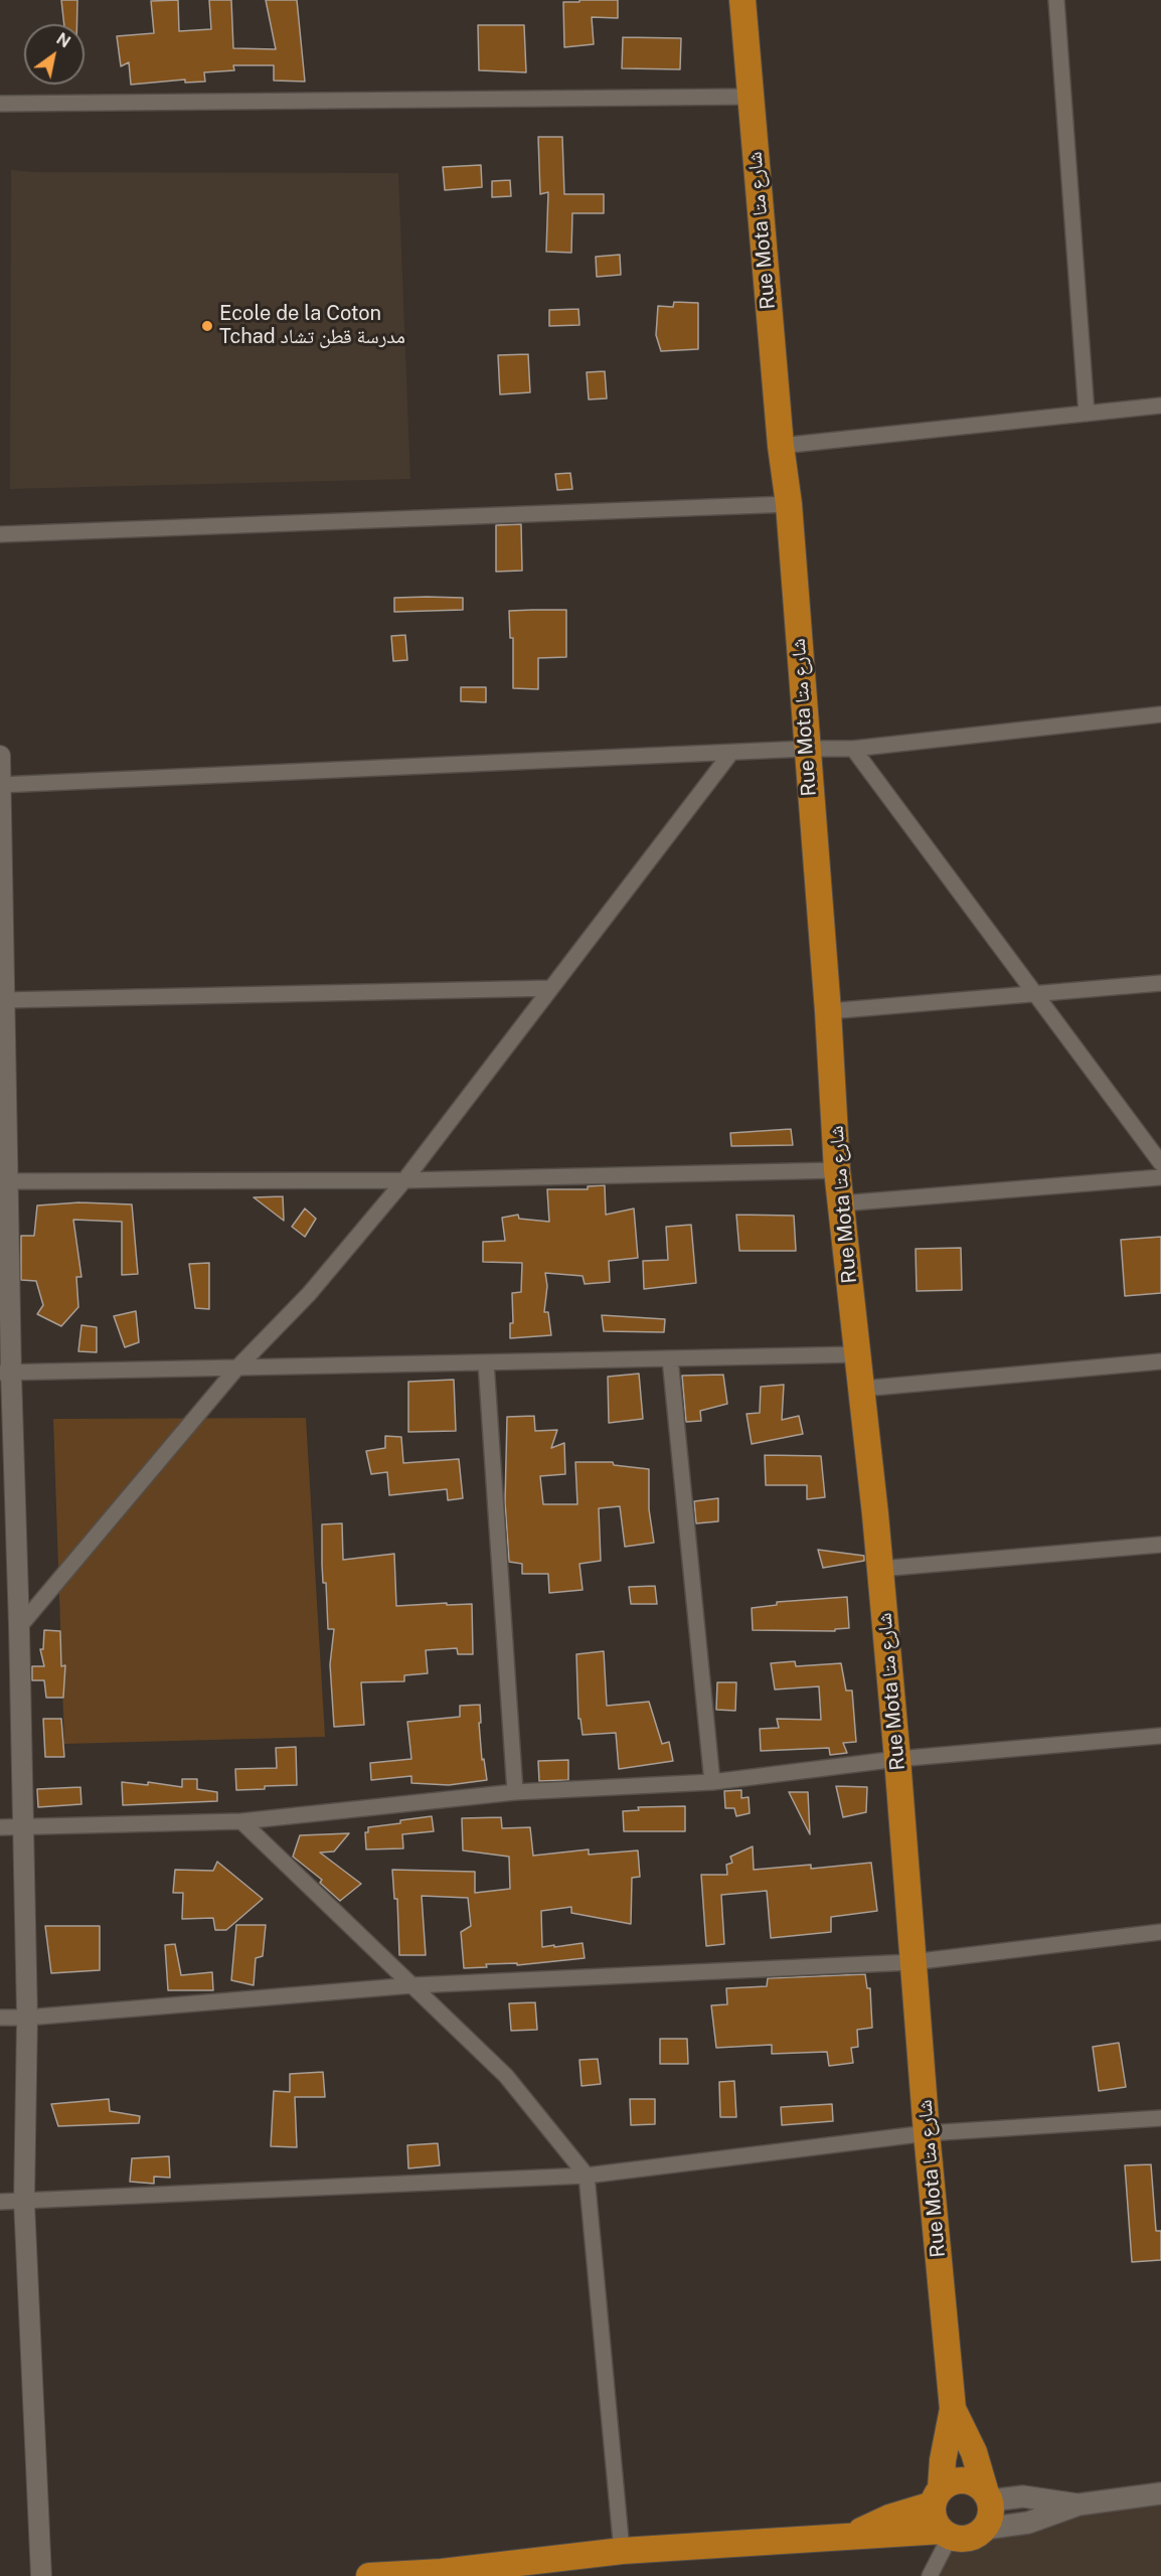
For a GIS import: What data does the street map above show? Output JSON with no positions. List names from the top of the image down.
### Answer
{
  "streets": {
    "highway": ["Rue Mota شارع متا"]
  },
  "places": ["Ecole de la Coton Tchad مدرسة قطن تشاد"],
  "north": "top right"
}
